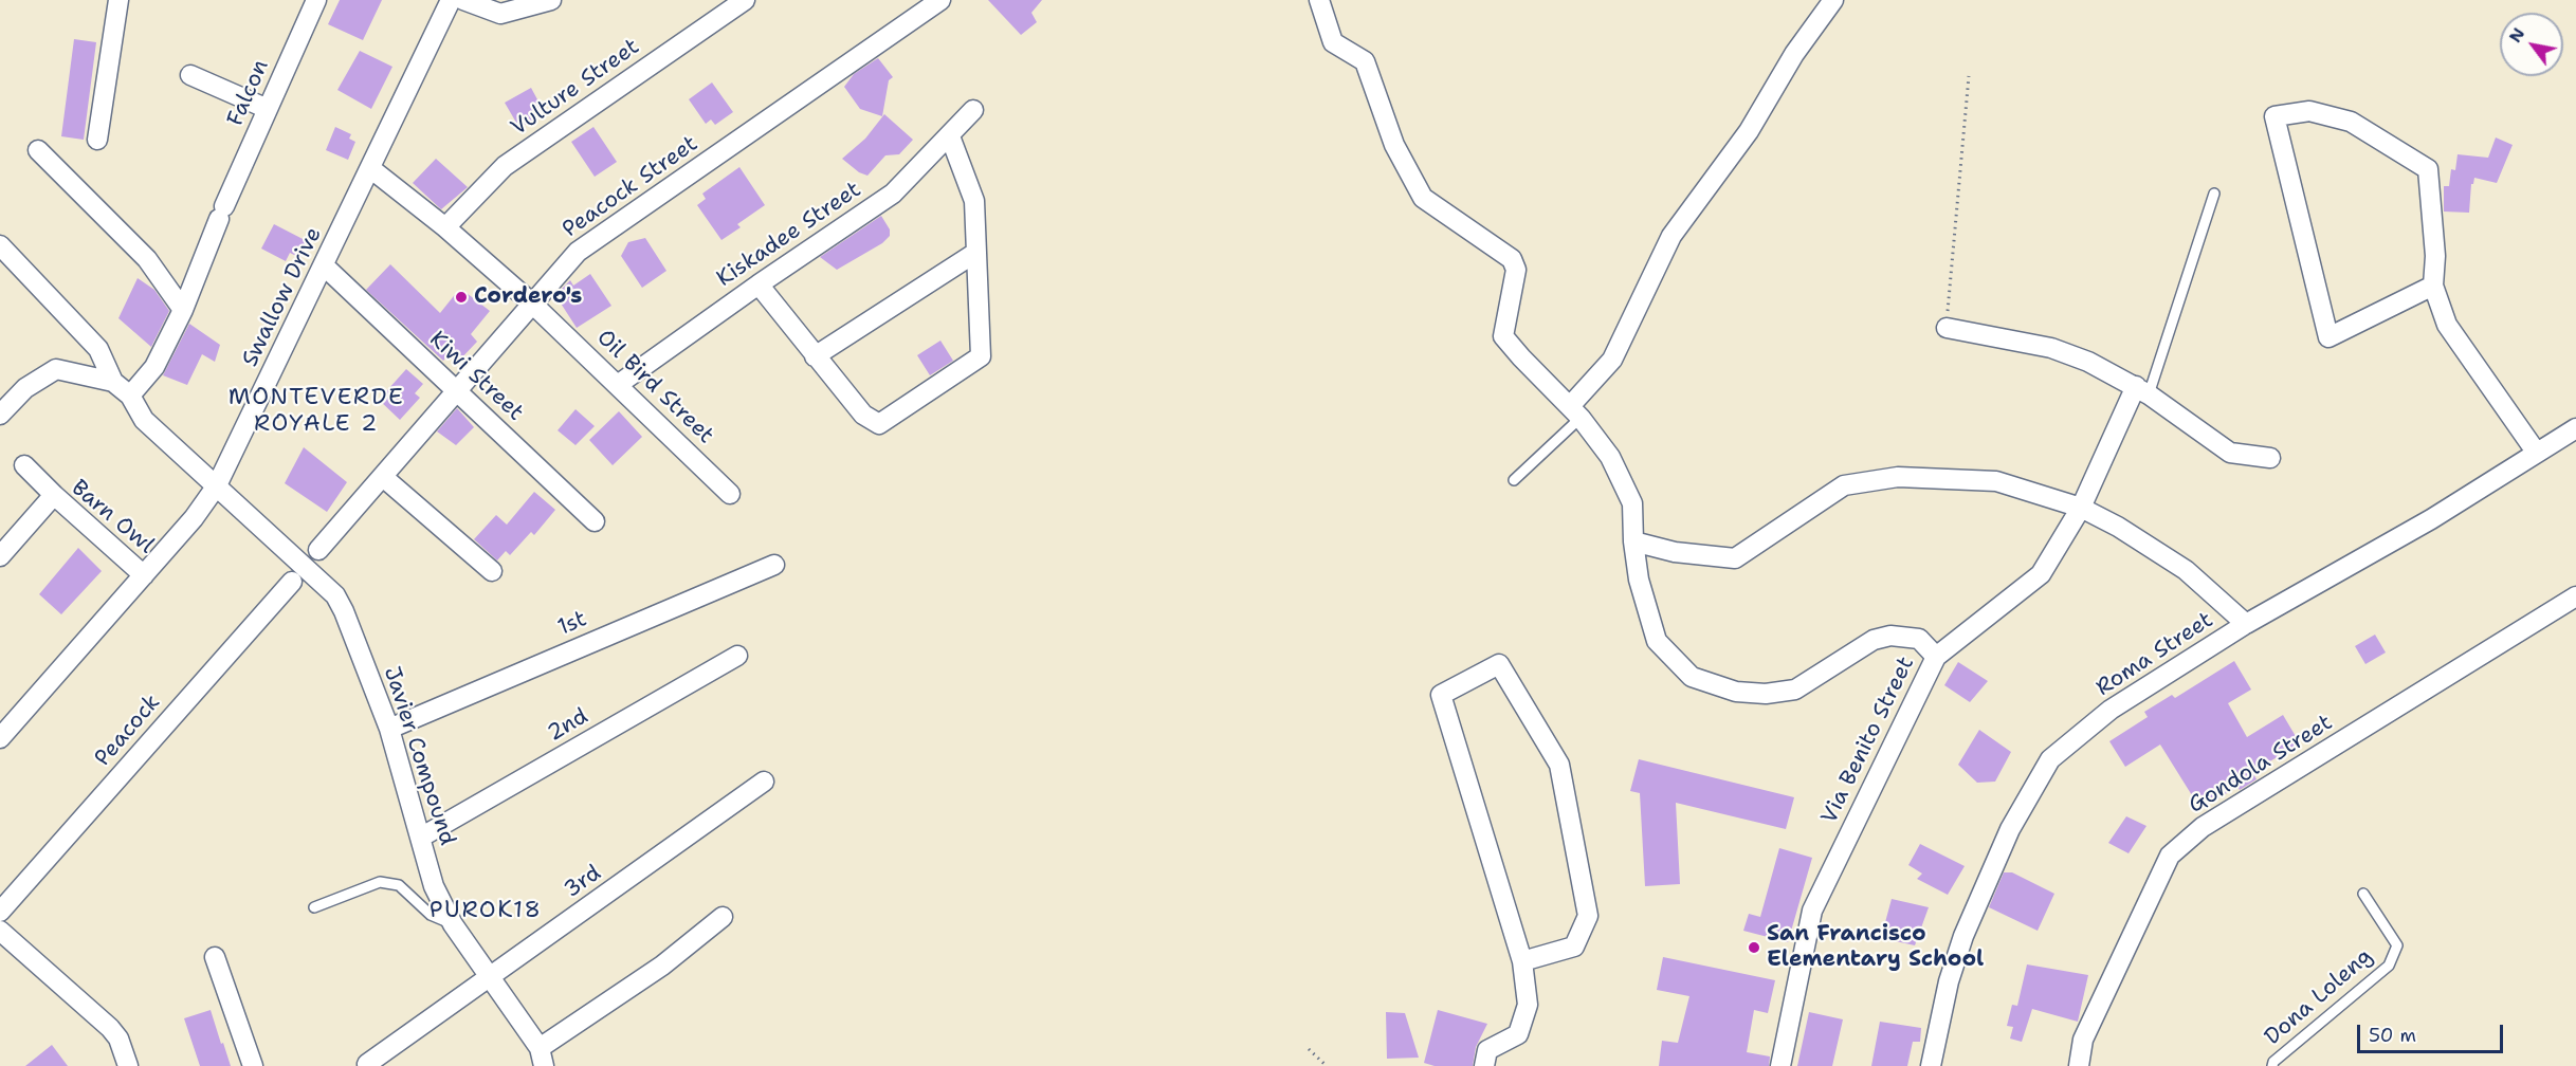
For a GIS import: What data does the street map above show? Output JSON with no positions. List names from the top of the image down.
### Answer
{
  "streets": {
    "street": [
      "Vulture Street",
      "Falcon",
      "Peacock Street",
      "Kiskadee Street",
      "Swallow Drive",
      "Kiwi Street",
      "Oil Bird Street",
      "Barn Owl",
      "1st",
      "Roma Street",
      "2nd",
      "Peacock",
      "Via Benito Street",
      "Javier Compound",
      "Gondola Street",
      "3rd"
    ],
    "lane": ["Dona Loleng"]
  },
  "crossings": [
    ["Vulture Street", "Oil Bird Street"],
    ["Falcon", "Javier Compound"],
    ["Peacock Street", "Kiwi Street"],
    ["Peacock Street", "Oil Bird Street"],
    ["Kiskadee Street", "Oil Bird Street"],
    ["Swallow Drive", "Kiwi Street"],
    ["Swallow Drive", "Oil Bird Street"],
    ["Swallow Drive", "Barn Owl"],
    ["Swallow Drive", "Javier Compound"],
    ["1st", "Javier Compound"],
    ["2nd", "Javier Compound"],
    ["Javier Compound", "3rd"]
  ],
  "districts": ["MONTEVERDE ROYALE 2", "PUROK18"],
  "places": ["Cordero's", "San Francisco Elementary School"],
  "scale_bar": "50 m",
  "north": "top left"
}
